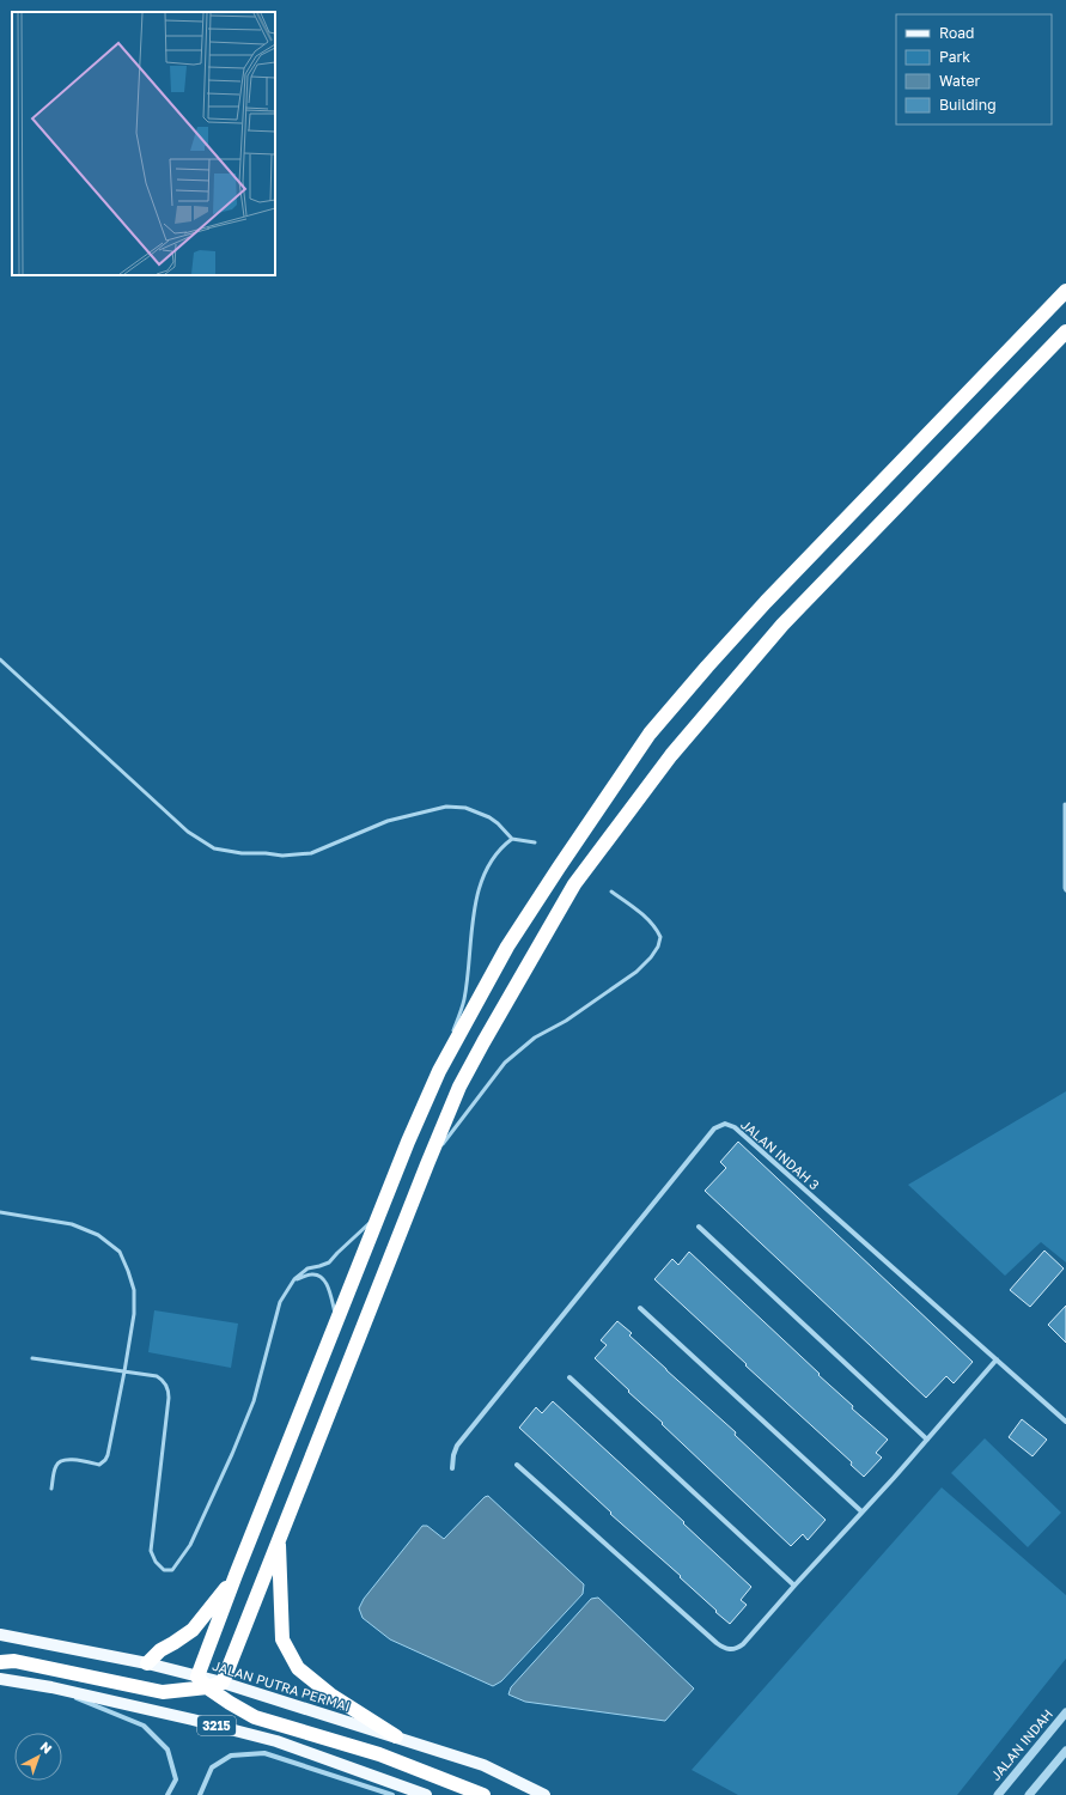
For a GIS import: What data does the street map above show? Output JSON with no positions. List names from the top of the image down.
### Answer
{
  "streets": {
    "main road": ["JALAN PUTRA PERMAI", "3215"],
    "street": ["JALAN INDAH 3", "JALAN INDAH"]
  },
  "legend": [
    "Road",
    "Park",
    "Water",
    "Building"
  ],
  "north": "top right"
}
